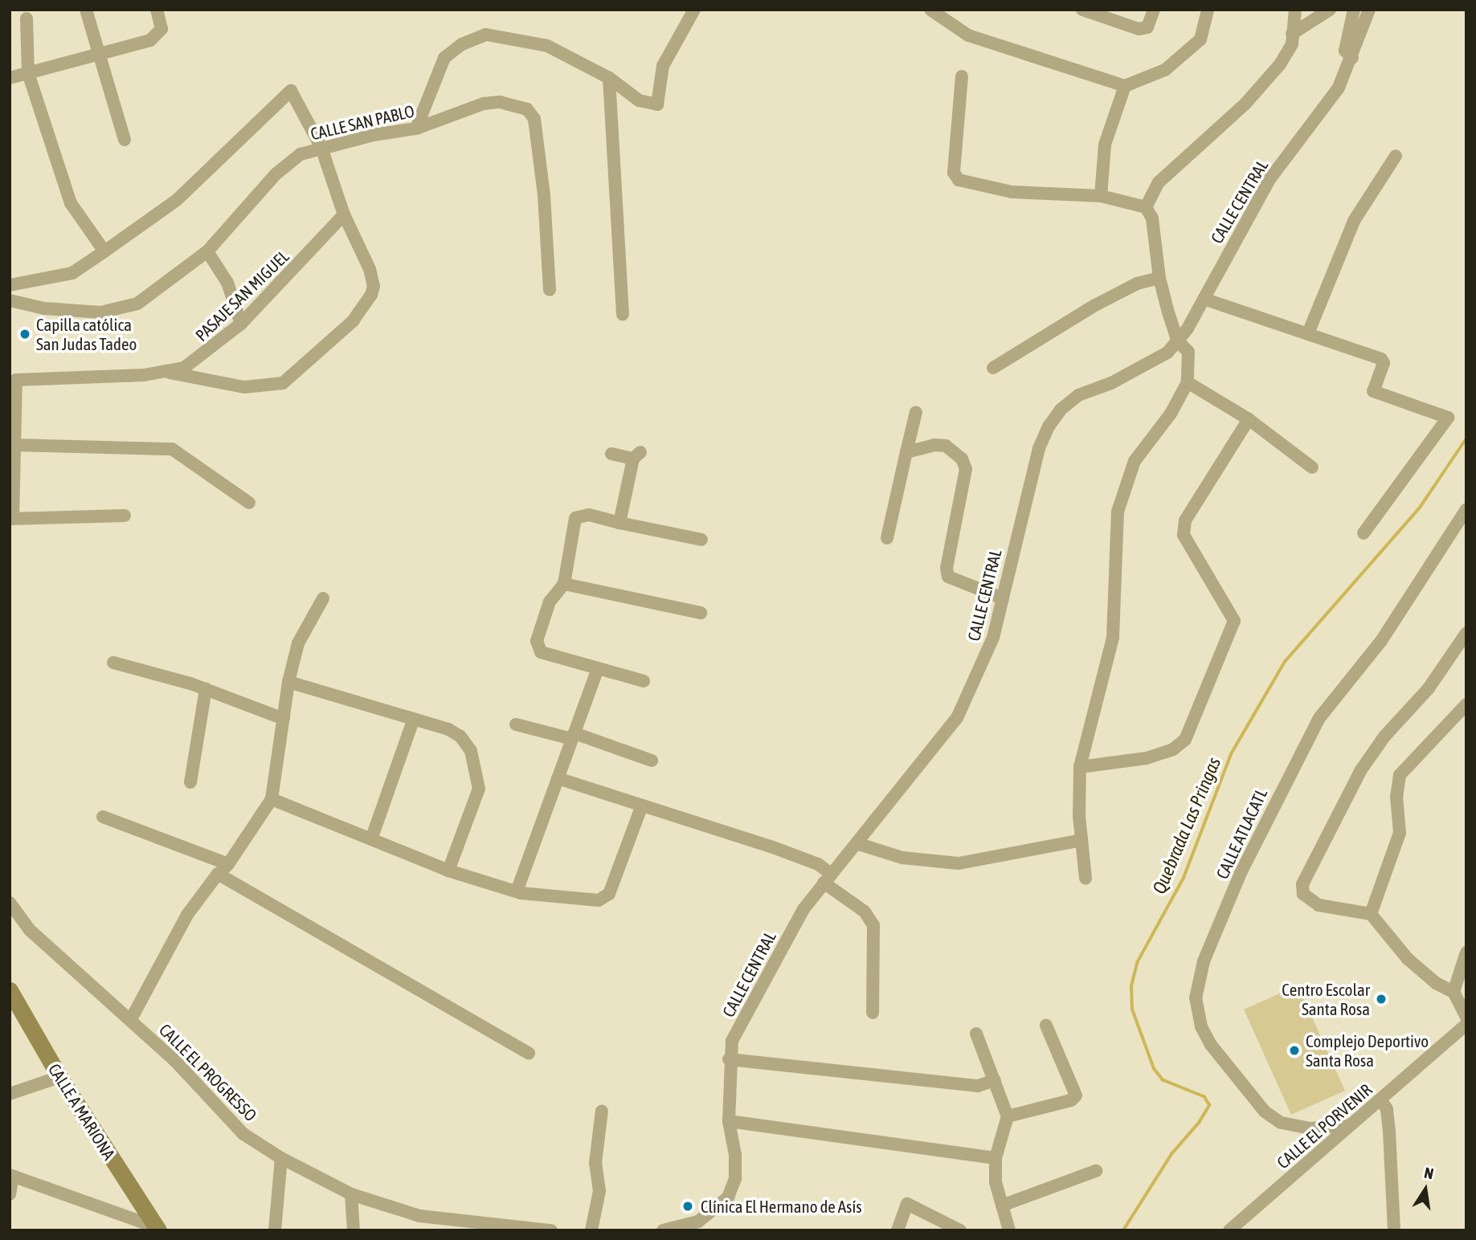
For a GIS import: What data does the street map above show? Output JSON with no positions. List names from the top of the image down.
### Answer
{
  "streets": {
    "main road": ["CALLE A MARIONA"],
    "street": [
      "CALLE SAN PABLO",
      "CALLE CENTRAL",
      "PASAJE SAN MIGUEL",
      "CALLE ATLACATL",
      "CALLE EL PROGRESSO",
      "CALLE EL PORVENIR"
    ]
  },
  "crossings": [
    ["CALLE ATLACATL", "CALLE EL PORVENIR"]
  ],
  "water": ["Quebrada Las Pringas"],
  "places": [
    "Capilla católica San Judas Tadeo",
    "Centro Escolar Santa Rosa",
    "Complejo Deportivo Santa Rosa",
    "Clínica El Hermano de Asís"
  ],
  "north": "top"
}
